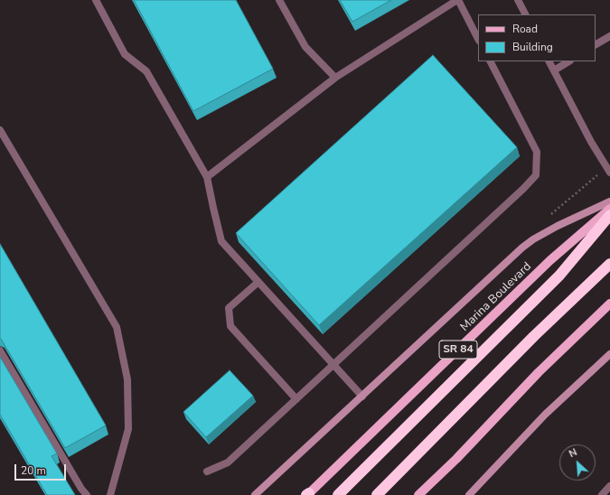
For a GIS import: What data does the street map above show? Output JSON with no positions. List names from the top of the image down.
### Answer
{
  "streets": {
    "main road": ["Marina Boulevard", "SR 84"]
  },
  "legend": ["Road", "Building"],
  "scale_bar": "20 m",
  "north": "top left"
}
